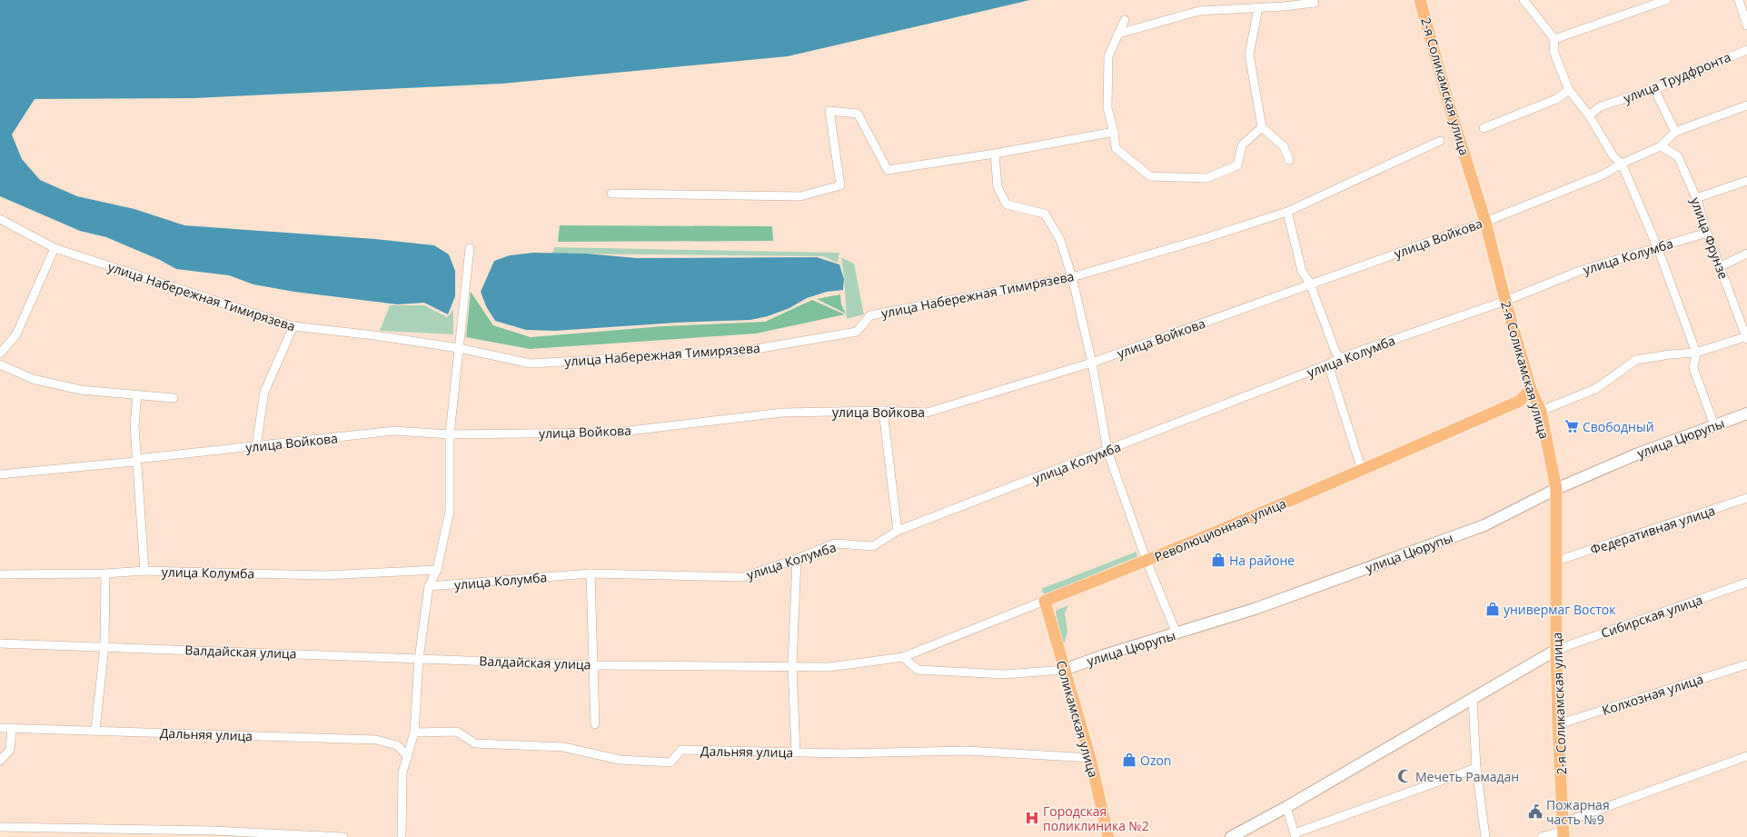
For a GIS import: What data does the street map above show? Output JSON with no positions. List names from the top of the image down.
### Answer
{
  "streets": {
    "main road": ["2-я Соликамская улица", "Революционная улица", "Соликамская улица"],
    "street": [
      "улица Трудфронта",
      "улица Войкова",
      "улица Фрунзе",
      "улица Колумба",
      "улица Набережная Тимирязева",
      "улица Цюрупы",
      "Федеративная улица",
      "Сибирская улица",
      "Валдайская улица",
      "Колхозная улица",
      "Дальняя улица"
    ]
  },
  "crossings": [
    ["2-я Соликамская улица", "улица Войкова"],
    ["2-я Соликамская улица", "улица Колумба"],
    ["2-я Соликамская улица", "улица Цюрупы"],
    ["2-я Соликамская улица", "Революционная улица"],
    ["2-я Соликамская улица", "Федеративная улица"],
    ["2-я Соликамская улица", "Сибирская улица"],
    ["2-я Соликамская улица", "Колхозная улица"],
    ["улица Войкова", "улица Фрунзе"],
    ["улица Фрунзе", "улица Колумба"],
    ["улица Цюрупы", "Соликамская улица"],
    ["Революционная улица", "Валдайская улица"],
    ["Революционная улица", "Соликамская улица"],
    ["Соликамская улица", "Дальняя улица"]
  ],
  "places": {
    "supermarket": ["Свободный"],
    "shop": ["На районе", "универмаг Восток", "Ozon"],
    "mosque": ["Мечеть Рамадан"],
    "public building": ["Пожарная часть №9"],
    "hospital": ["Городская поликлиника №2"]
  }
}
